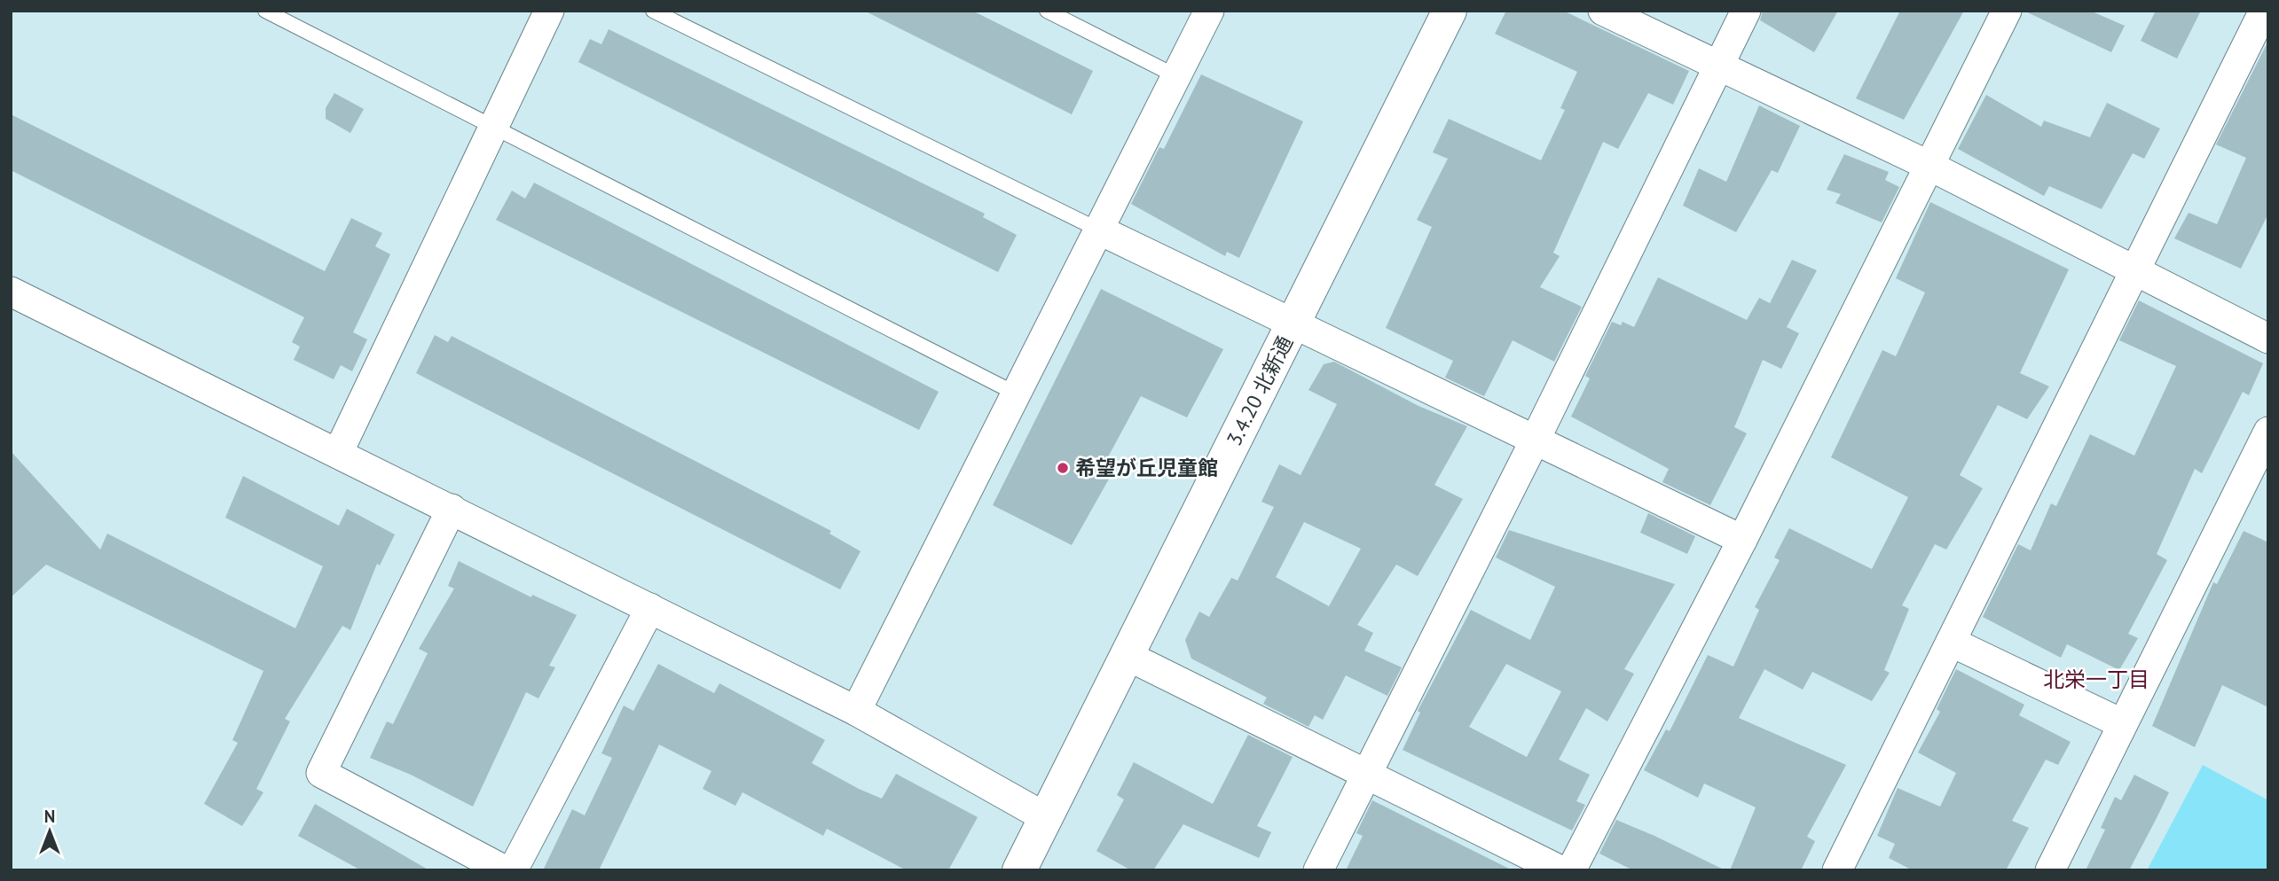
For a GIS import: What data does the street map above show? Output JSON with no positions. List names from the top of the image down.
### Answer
{
  "streets": {
    "street": ["3.4.20 北新通"]
  },
  "districts": ["北栄一丁目"],
  "places": ["希望が丘児童館"],
  "north": "top"
}
